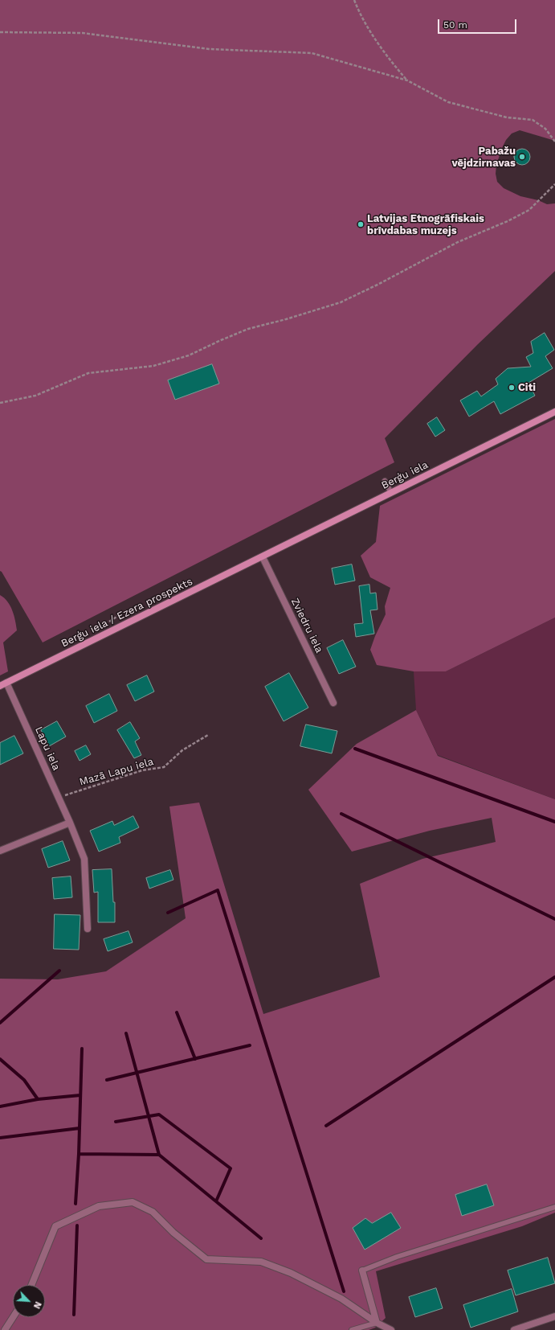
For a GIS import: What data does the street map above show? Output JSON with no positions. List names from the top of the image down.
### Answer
{
  "streets": {
    "main road": ["Berģu iela", "Berģu iela / Ezera prospekts"],
    "street": ["Zviedru iela", "Lapu iela"],
    "path": ["Mazā Lapu iela"]
  },
  "crossings": [
    ["Berģu iela", "Berģu iela / Ezera prospekts"],
    ["Berģu iela", "Zviedru iela"],
    ["Berģu iela / Ezera prospekts", "Zviedru iela"],
    ["Berģu iela / Ezera prospekts", "Lapu iela"],
    ["Lapu iela", "Mazā Lapu iela"]
  ],
  "places": ["Pabažu vējdzirnavas", "Latvijas Etnogrāfiskais brīvdabas muzejs", "Citi"],
  "scale_bar": "50 m",
  "north": "bottom right"
}
